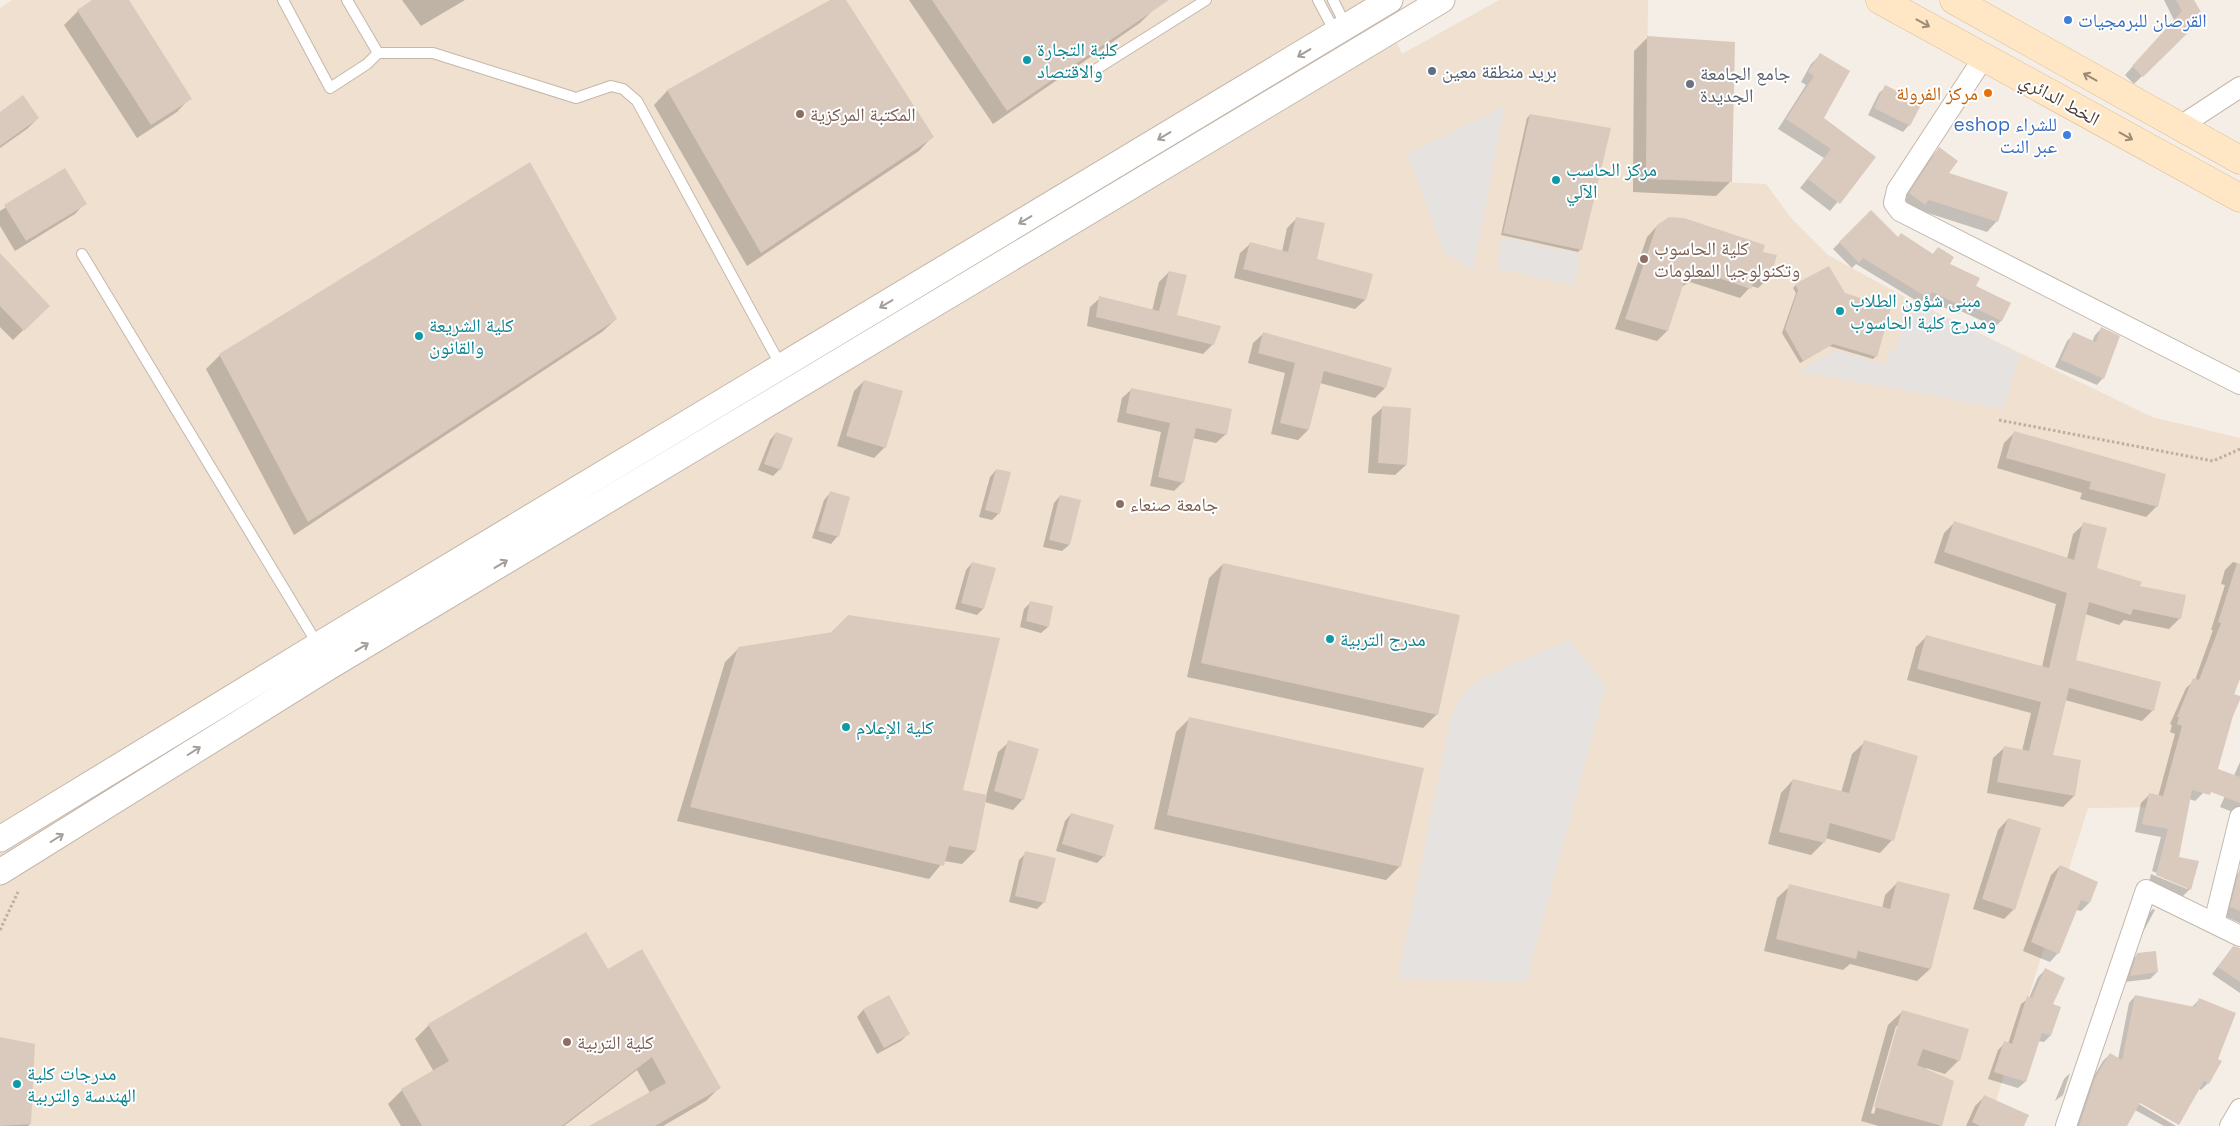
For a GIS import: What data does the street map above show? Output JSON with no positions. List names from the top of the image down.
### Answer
{
  "streets": {
    "main road": ["الخط الدائري"]
  },
  "places": [
    "القرصان للبرمجيات",
    "كلية التجارة والاقتصاد",
    "بريد منطقة معين",
    "جامع الجامعة الجديدة",
    "مركز الفرولة",
    "المكتبة المركزية",
    "eshop للشراء عبر النت",
    "مركز الحاسب الآلي",
    "كلية الحاسوب وتكنولوجيا المعلومات",
    "مبنى شؤون الطلاب ومدرج كلية الحاسوب",
    "كلية الشريعة والقانون",
    "جامعة صنعاء",
    "مدرج التربية",
    "كلية الإعلام",
    "كلية التربية",
    "مدرجات كلية الهندسة والتربية"
  ]
}
